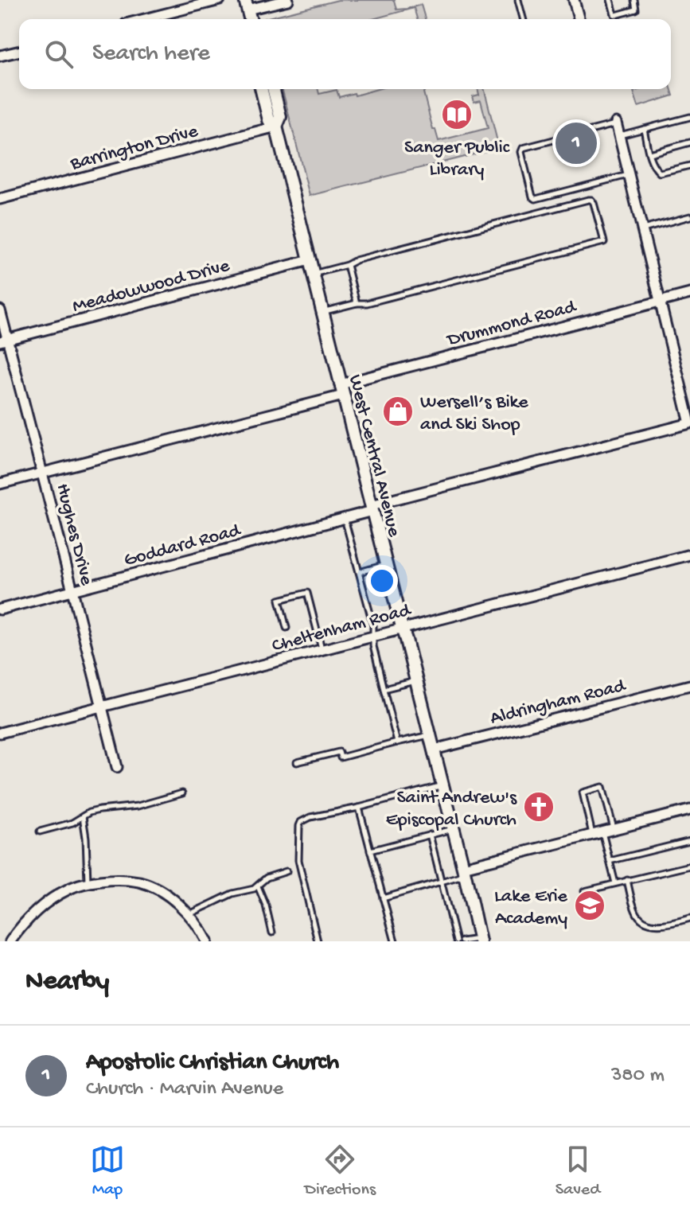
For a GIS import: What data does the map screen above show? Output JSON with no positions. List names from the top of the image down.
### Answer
{
  "streets": {
    "main road": ["West Central Avenue"],
    "street": [
      "Barrington Drive",
      "Meadowwood Drive",
      "Drummond Road",
      "Hughes Drive",
      "Goddard Road",
      "Cheltenham Road",
      "Aldringham Road"
    ]
  },
  "crossings": [
    ["Barrington Drive", "West Central Avenue"],
    ["Meadowwood Drive", "West Central Avenue"],
    ["Meadowwood Drive", "Hughes Drive"],
    ["Drummond Road", "West Central Avenue"],
    ["Drummond Road", "Hughes Drive"],
    ["West Central Avenue", "Goddard Road"],
    ["West Central Avenue", "Cheltenham Road"],
    ["West Central Avenue", "Aldringham Road"],
    ["Hughes Drive", "Goddard Road"],
    ["Hughes Drive", "Cheltenham Road"]
  ],
  "places": {
    "library": ["Sanger Public Library"],
    "shop": ["Wersell’s Bike and Ski Shop"],
    "church": ["Saint Andrew's Episcopal Church"],
    "school or university": ["Lake Erie Academy"]
  },
  "page": {
    "search": "Search here",
    "pins": "1",
    "heading": "Nearby",
    "list": [
      {
        "mark": "1",
        "name": "Apostolic Christian Church",
        "note": "Church · Marvin Avenue",
        "value": "380 m"
      }
    ],
    "nav": ["Map", "Directions", "Saved"]
  }
}
